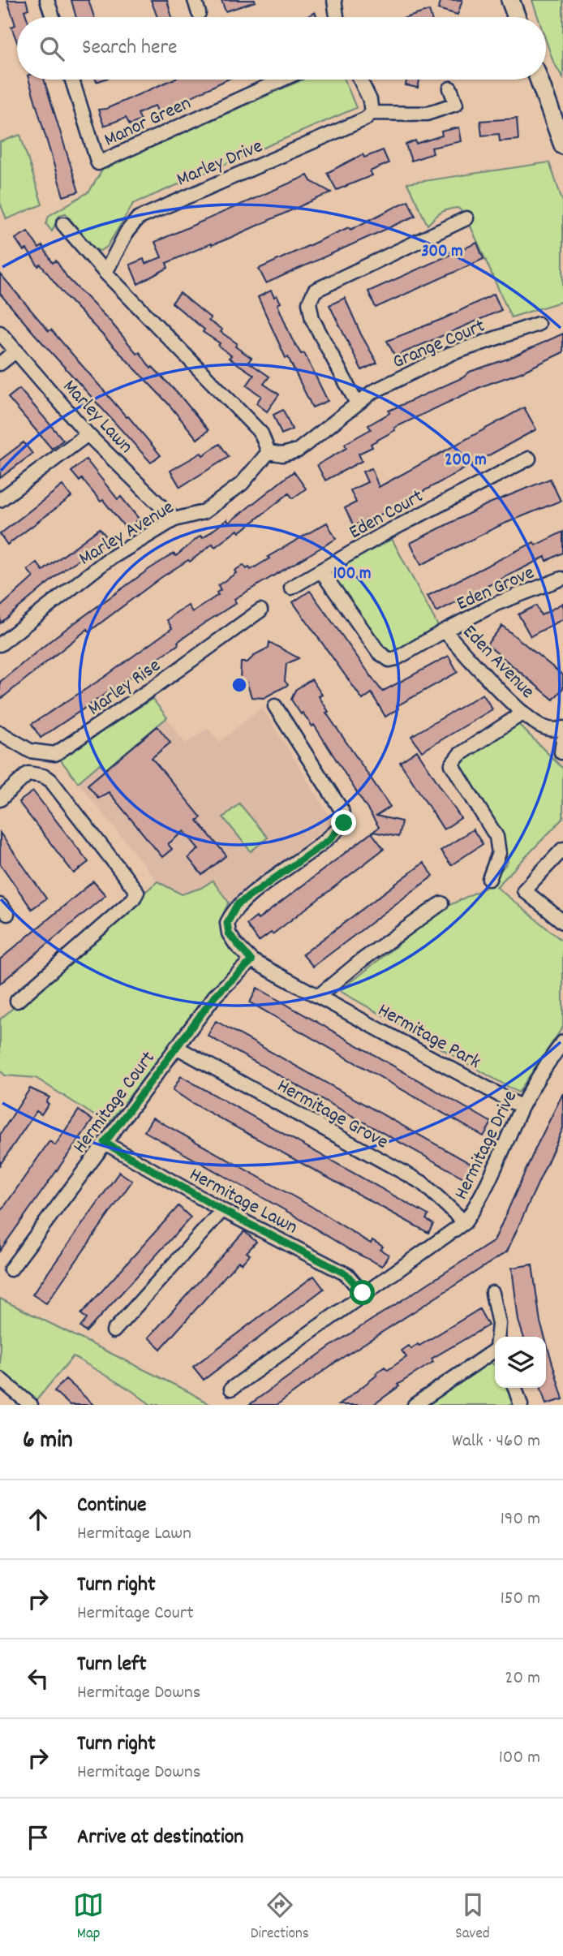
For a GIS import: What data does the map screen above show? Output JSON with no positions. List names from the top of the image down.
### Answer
{
  "streets": {
    "street": [
      "Manor Green",
      "Marley Drive",
      "Grange Court",
      "Marley Lawn",
      "Eden Court",
      "Marley Avenue",
      "Eden Grove",
      "Eden Avenue",
      "Marley Rise",
      "Hermitage Park",
      "Hermitage Court",
      "Hermitage Grove",
      "Hermitage Drive",
      "Hermitage Lawn"
    ]
  },
  "crossings": [
    ["Grange Court", "Marley Avenue"],
    ["Marley Lawn", "Marley Avenue"],
    ["Eden Court", "Eden Avenue"],
    ["Eden Grove", "Eden Avenue"],
    ["Hermitage Park", "Hermitage Court"],
    ["Hermitage Park", "Hermitage Drive"],
    ["Hermitage Court", "Hermitage Grove"],
    ["Hermitage Court", "Hermitage Lawn"],
    ["Hermitage Grove", "Hermitage Drive"],
    ["Hermitage Drive", "Hermitage Lawn"]
  ],
  "page": {
    "search": "Search here",
    "heading": ["6 min", "Walk · 460 m"],
    "list": [
      ["Continue", "Hermitage Lawn", "190 m"],
      ["Turn right", "Hermitage Court", "150 m"],
      ["Turn left", "Hermitage Downs", "20 m"],
      ["Turn right", "Hermitage Downs", "100 m"],
      "Arrive at destination"
    ],
    "nav": ["Map", "Directions", "Saved"]
  },
  "rings": ["300 m", "200 m", "100 m"]
}
